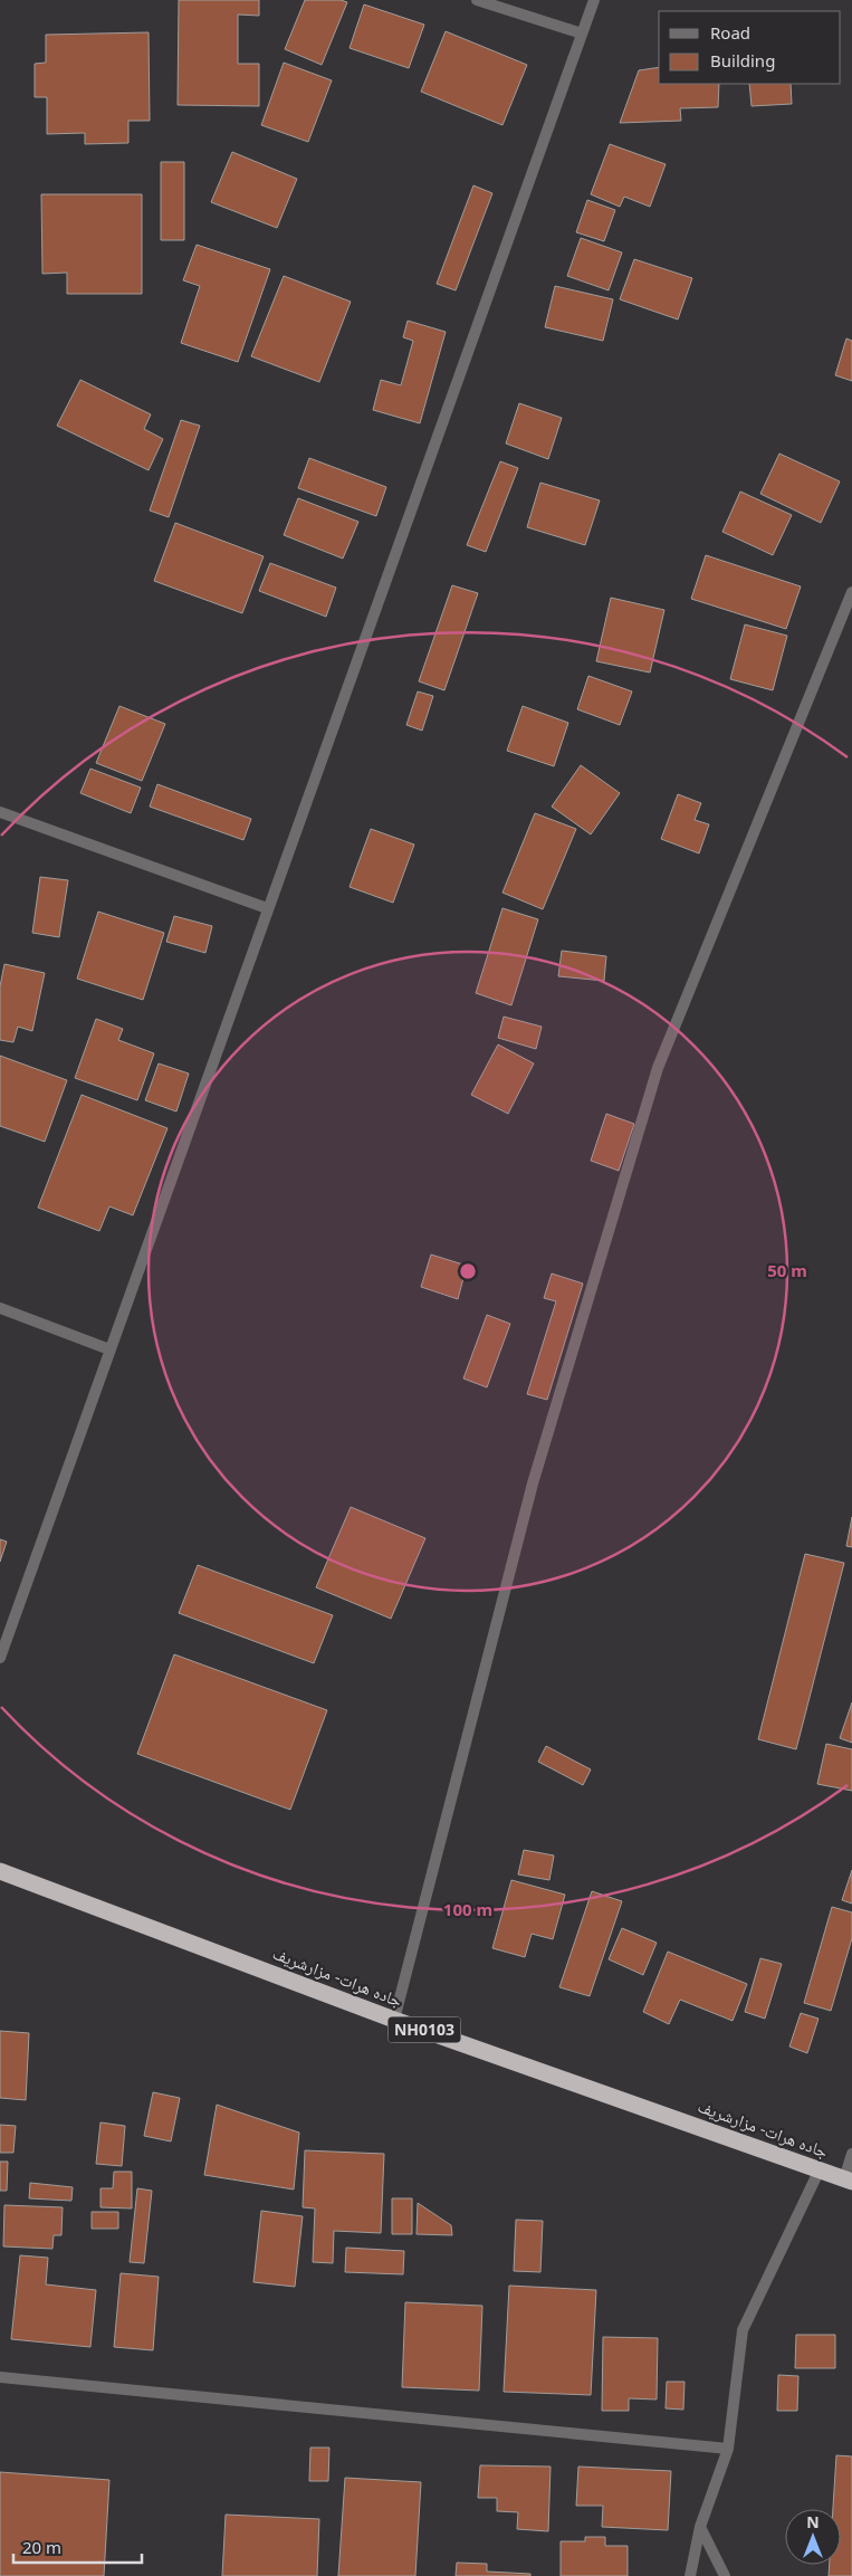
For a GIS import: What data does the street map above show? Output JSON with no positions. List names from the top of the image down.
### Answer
{
  "streets": {
    "highway": ["جاده هرات- مزارشریف", "NH0103"]
  },
  "legend": ["Road", "Building"],
  "scale_bar": "20 m",
  "north": "top",
  "rings": ["50 m", "100 m"]
}
